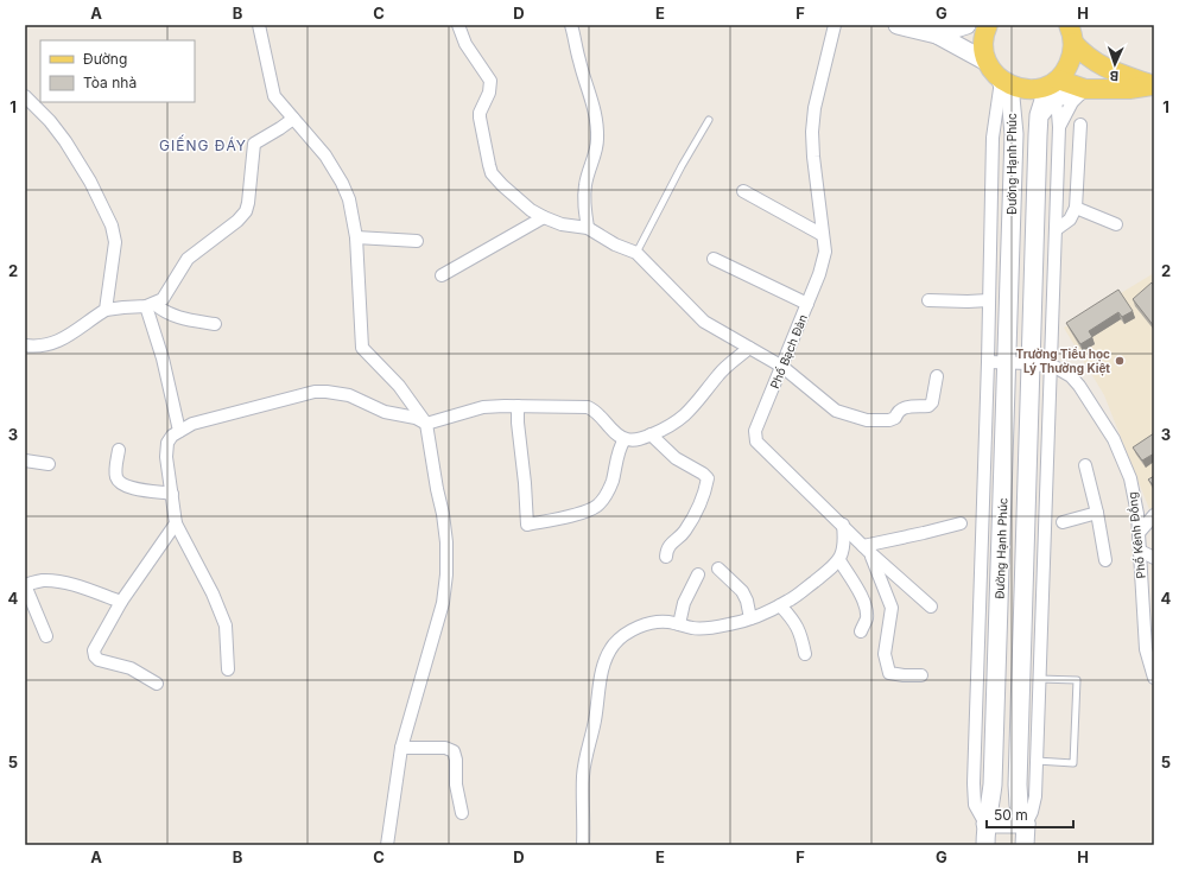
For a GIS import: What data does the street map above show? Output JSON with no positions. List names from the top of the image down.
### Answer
{
  "streets": {
    "main road": ["Đường Hạnh Phúc"],
    "street": ["Phố Bạch Đàn", "Phố Kênh Đồng"]
  },
  "crossings": [
    ["Đường Hạnh Phúc", "Phố Kênh Đồng"]
  ],
  "districts": ["GIẾNG ĐÁY"],
  "places": ["Trường Tiểu học Lý Thường Kiệt"],
  "legend": ["Đường", "Tòa nhà"],
  "scale_bar": "50 m",
  "north": "bottom",
  "grid": {
    "columns": [
      "A",
      "B",
      "C",
      "D",
      "E",
      "F",
      "G",
      "H"
    ],
    "rows": [
      "1",
      "2",
      "3",
      "4",
      "5"
    ]
  }
}
